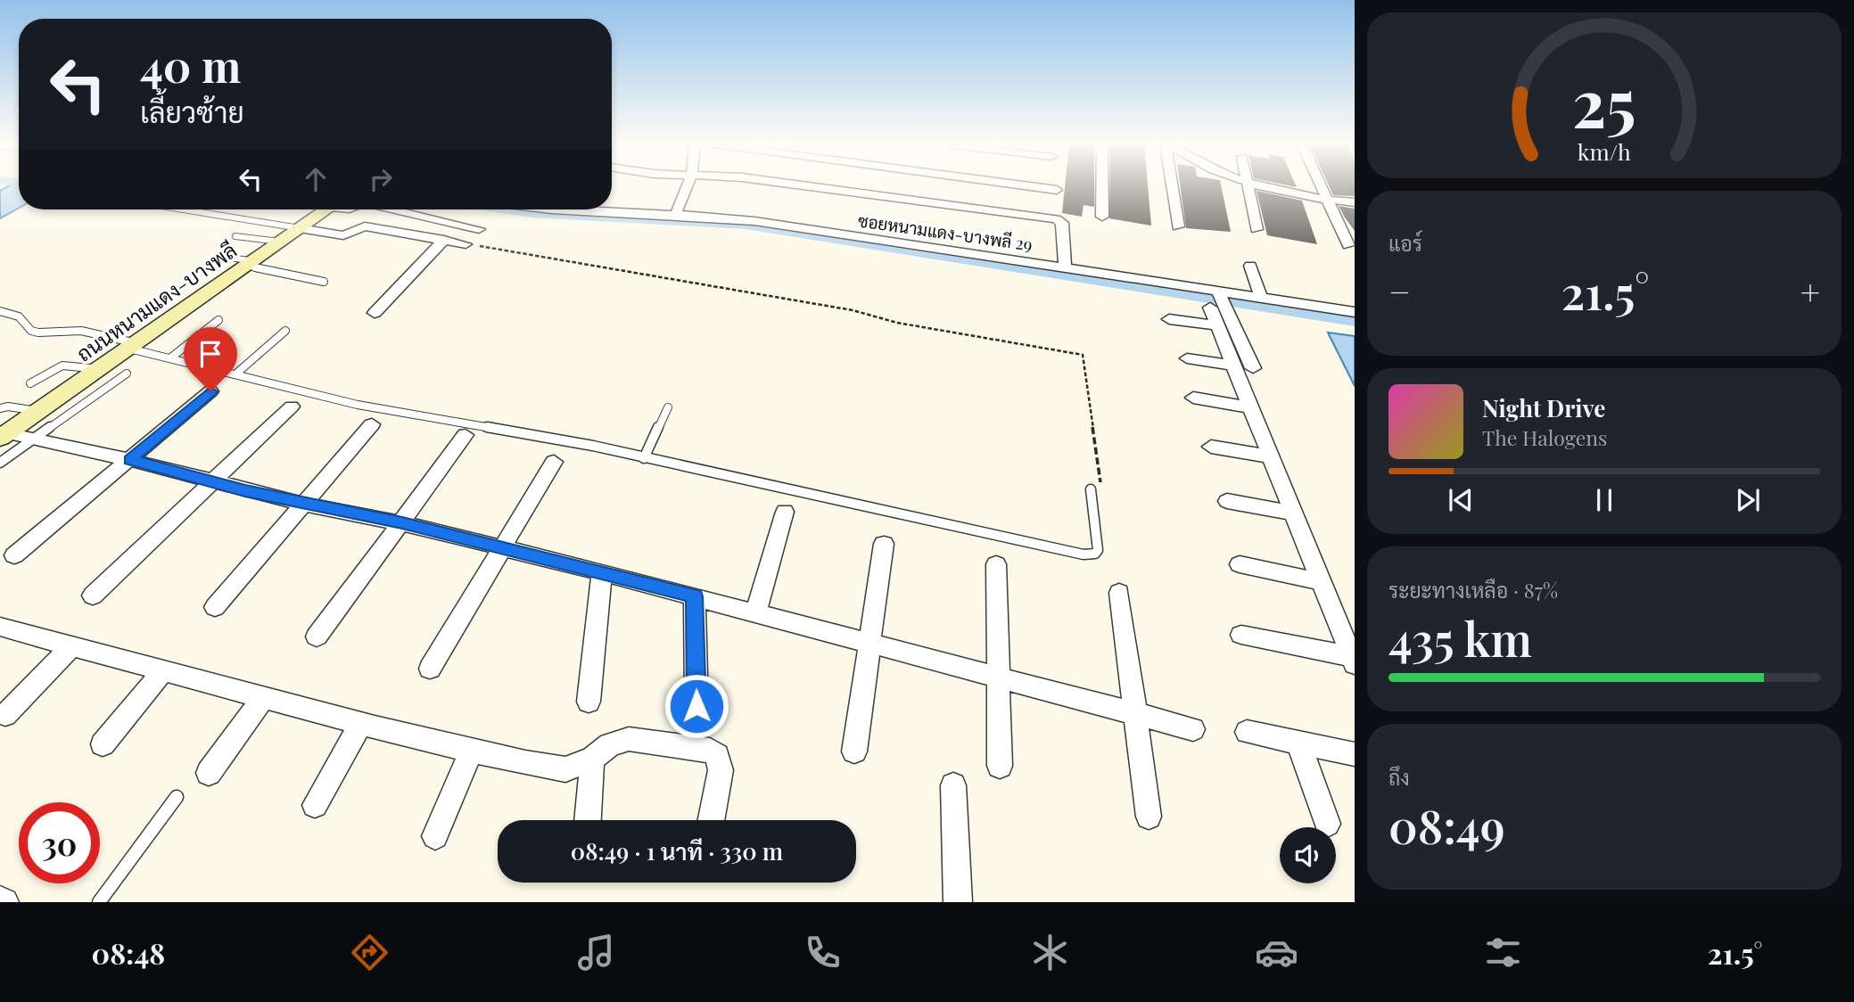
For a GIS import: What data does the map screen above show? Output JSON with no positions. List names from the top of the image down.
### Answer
{
  "streets": {
    "main road": ["ถนนหนามแดง-บางพลี"],
    "street": ["ซอยหนามแดง-บางพลี 29"]
  },
  "page": {
    "turn": ["40 m", "เลี้ยวซ้าย"],
    "tile": [
      "แอร์",
      ["ระยะทางเหลือ · 87%", "435 km"],
      ["ถึง", "08:49"]
    ],
    "heat": ["−", "21.5°", "+"],
    "song": ["Night Drive", "The Halogens"],
    "limit": "30",
    "trip": "08:49 · 1 นาที · 330 m",
    "tabs": ["08:48", "21.5°"],
    "gauge": ["25", "km/h"]
  }
}
